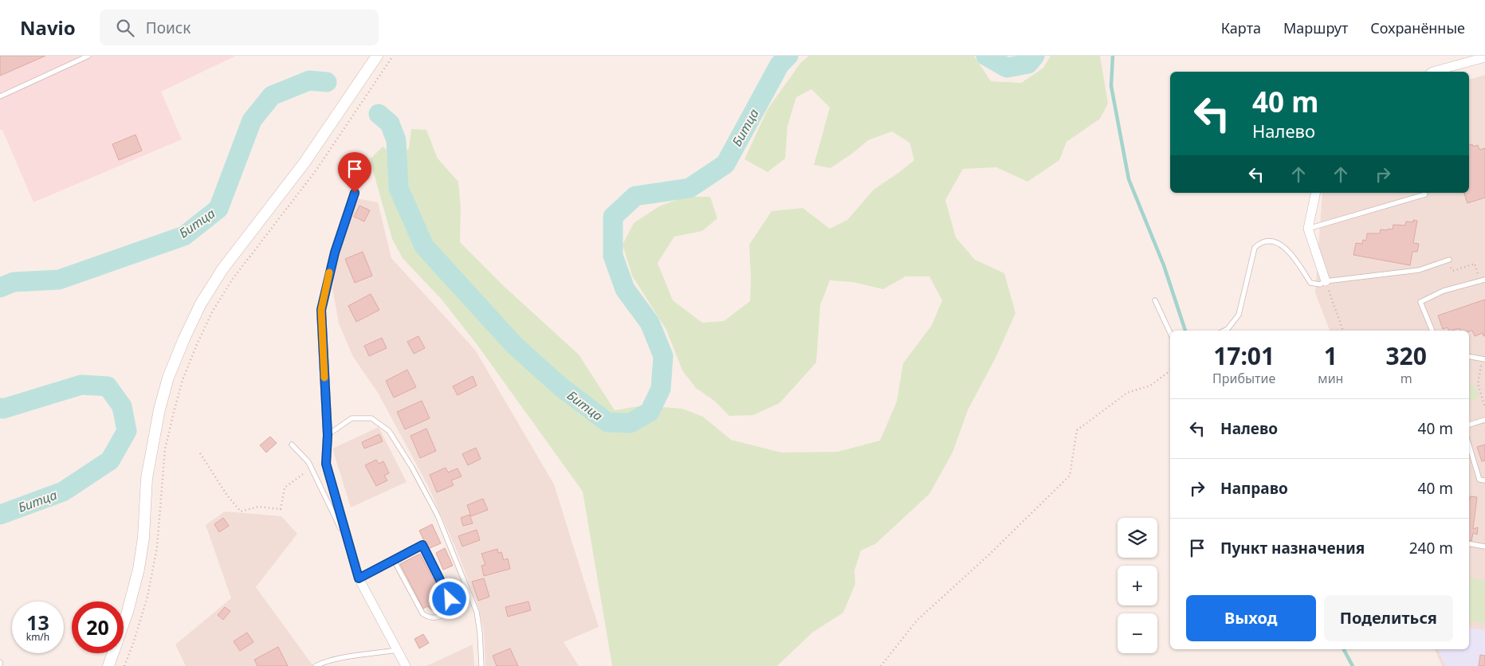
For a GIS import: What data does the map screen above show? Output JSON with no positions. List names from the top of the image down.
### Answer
{
  "water": ["Битца"],
  "page": {
    "header": "Navio",
    "search": "Поиск",
    "nav": ["Карта", "Маршрут", "Сохранённые"],
    "turn": ["40 m", "Налево"],
    "eta": [
      "17:01",
      "Прибытие",
      "1",
      "мин",
      "320",
      "m"
    ],
    "list": [
      {
        "name": "Налево",
        "value": "40 m"
      },
      {
        "name": "Направо",
        "value": "40 m"
      },
      {
        "name": "Пункт назначения",
        "value": "240 m"
      }
    ],
    "map_buttons": ["+", "−"],
    "buttons": ["Выход", "Поделиться"],
    "speed": "13 km/h",
    "limit": "20"
  }
}
